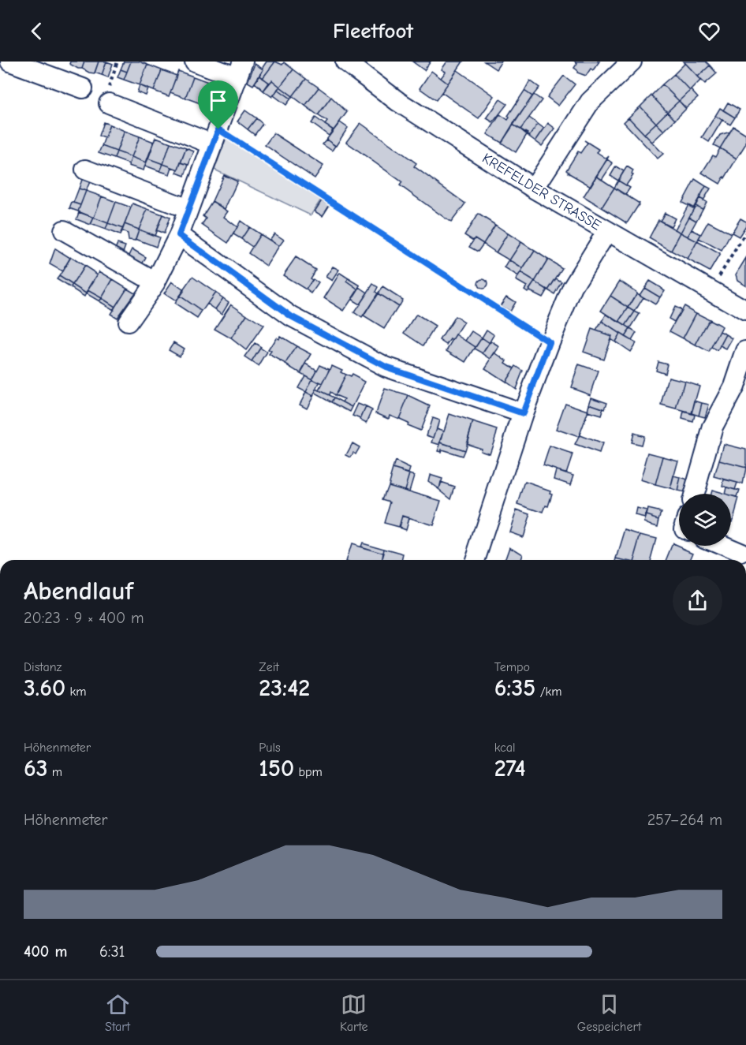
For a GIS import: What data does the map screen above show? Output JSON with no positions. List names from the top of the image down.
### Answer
{
  "streets": {
    "street": ["KREFELDER STRASSE"]
  },
  "page": {
    "header": "Fleetfoot",
    "heading": ["Abendlauf", "20:23 · 9 × 400 m"],
    "stats": [
      ["Distanz", "3.60 km"],
      ["Zeit", "23:42"],
      ["Tempo", "6:35 /km"],
      ["Höhenmeter", "63 m"],
      ["Puls", "150 bpm"],
      ["kcal", "274"]
    ],
    "chart": ["Höhenmeter", "257–264 m"],
    "list": [
      {
        "name": "400 m",
        "note": "6:31"
      }
    ],
    "tabs": ["Start", "Karte", "Gespeichert"]
  }
}
